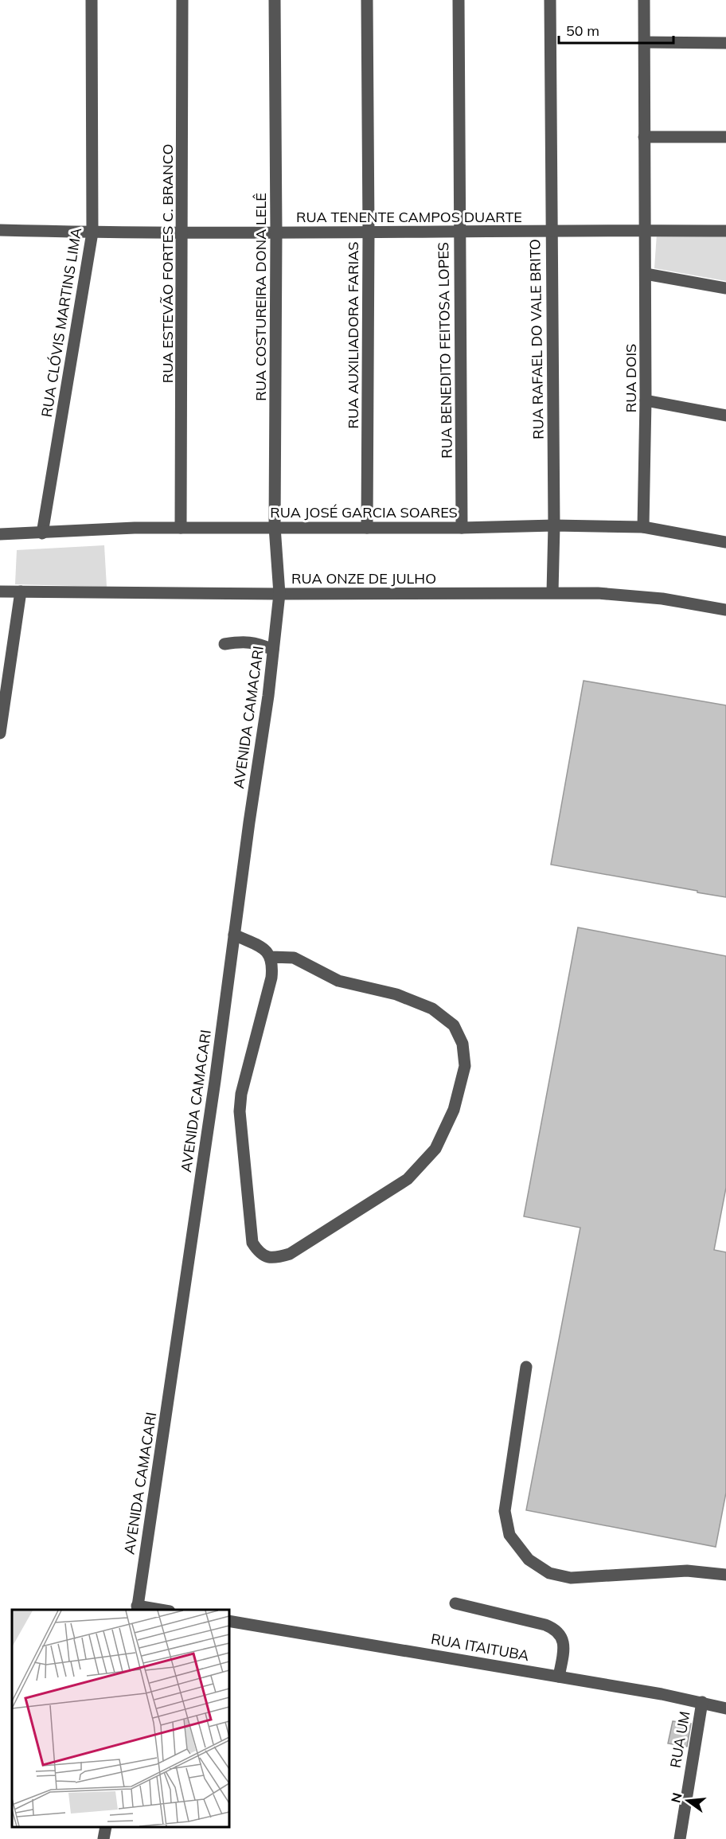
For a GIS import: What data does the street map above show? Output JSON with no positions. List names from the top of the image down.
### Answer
{
  "streets": {
    "street": [
      "RUA TENENTE CAMPOS DUARTE",
      "RUA ESTEVÃO FORTES C. BRANCO",
      "RUA COSTUREIRA DONA LELÊ",
      "RUA CLÓVIS MARTINS LIMA",
      "RUA AUXILIADORA FARIAS",
      "RUA RAFAEL DO VALE BRITO",
      "RUA BENEDITO FEITOSA LOPES",
      "RUA DOIS",
      "RUA JOSÉ GARCIA SOARES",
      "RUA ONZE DE JULHO",
      "AVENIDA CAMACARI",
      "RUA ITAITUBA",
      "RUA UM"
    ]
  },
  "crossings": [
    ["RUA TENENTE CAMPOS DUARTE", "RUA ESTEVÃO FORTES C. BRANCO"],
    ["RUA TENENTE CAMPOS DUARTE", "RUA COSTUREIRA DONA LELÊ"],
    ["RUA TENENTE CAMPOS DUARTE", "RUA CLÓVIS MARTINS LIMA"],
    ["RUA TENENTE CAMPOS DUARTE", "RUA AUXILIADORA FARIAS"],
    ["RUA TENENTE CAMPOS DUARTE", "RUA RAFAEL DO VALE BRITO"],
    ["RUA TENENTE CAMPOS DUARTE", "RUA BENEDITO FEITOSA LOPES"],
    ["RUA TENENTE CAMPOS DUARTE", "RUA DOIS"],
    ["RUA ESTEVÃO FORTES C. BRANCO", "RUA JOSÉ GARCIA SOARES"],
    ["RUA COSTUREIRA DONA LELÊ", "RUA JOSÉ GARCIA SOARES"],
    ["RUA COSTUREIRA DONA LELÊ", "RUA ONZE DE JULHO"],
    ["RUA COSTUREIRA DONA LELÊ", "AVENIDA CAMACARI"],
    ["RUA CLÓVIS MARTINS LIMA", "RUA JOSÉ GARCIA SOARES"],
    ["RUA AUXILIADORA FARIAS", "RUA JOSÉ GARCIA SOARES"],
    ["RUA RAFAEL DO VALE BRITO", "RUA JOSÉ GARCIA SOARES"],
    ["RUA RAFAEL DO VALE BRITO", "RUA ONZE DE JULHO"],
    ["RUA BENEDITO FEITOSA LOPES", "RUA JOSÉ GARCIA SOARES"],
    ["RUA DOIS", "RUA JOSÉ GARCIA SOARES"],
    ["RUA ONZE DE JULHO", "AVENIDA CAMACARI"],
    ["RUA ITAITUBA", "RUA UM"]
  ],
  "scale_bar": "50 m",
  "north": "left"
}
